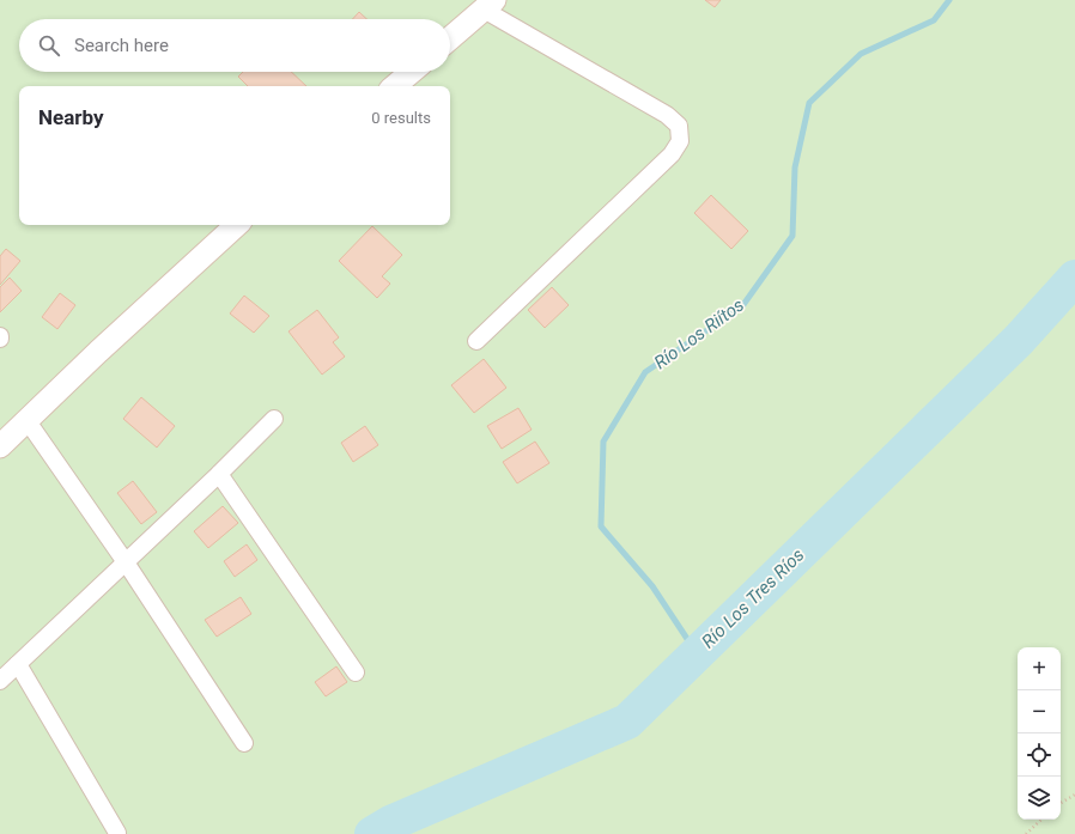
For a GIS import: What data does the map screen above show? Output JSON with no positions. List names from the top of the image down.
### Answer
{
  "water": ["Río Los Riítos", "Río Los Tres Ríos"],
  "page": {
    "search": "Search here",
    "heading": ["Nearby", "0 results"],
    "map_buttons": ["+", "−"]
  }
}
